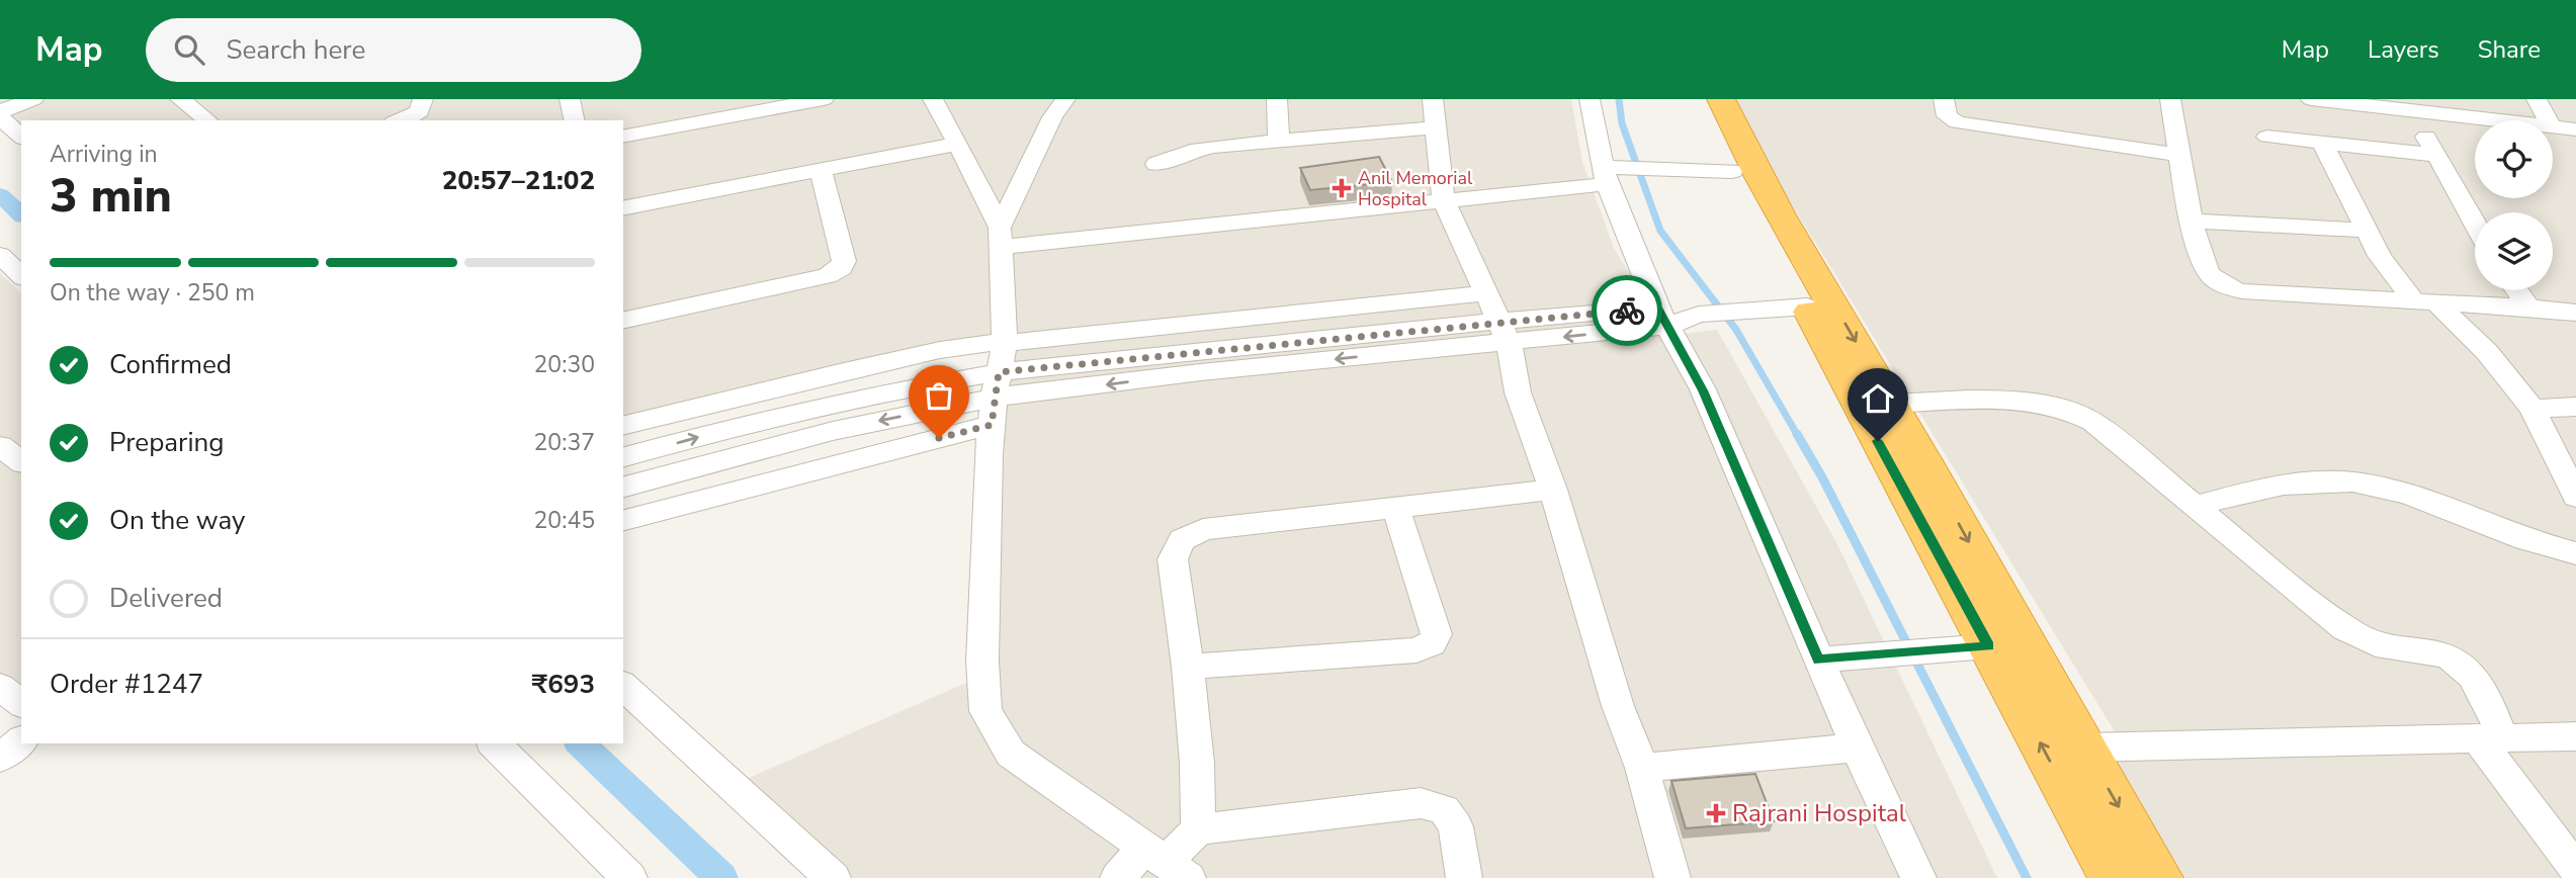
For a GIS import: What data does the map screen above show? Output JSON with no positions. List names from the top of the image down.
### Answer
{
  "places": {
    "health": ["Anil Memorial Hospital", "Rajrani Hospital"]
  },
  "page": {
    "header": "Map",
    "search": "Search here",
    "nav": ["Map", "Layers", "Share"],
    "heading": ["3 min", "Arriving in", "20:57–21:02"],
    "panel": ["Order #1247", "₹693"],
    "bar": "On the way · 250 m",
    "list": [
      ["Confirmed", "20:30"],
      ["Preparing", "20:37"],
      ["On the way", "20:45"],
      "Delivered"
    ]
  }
}
